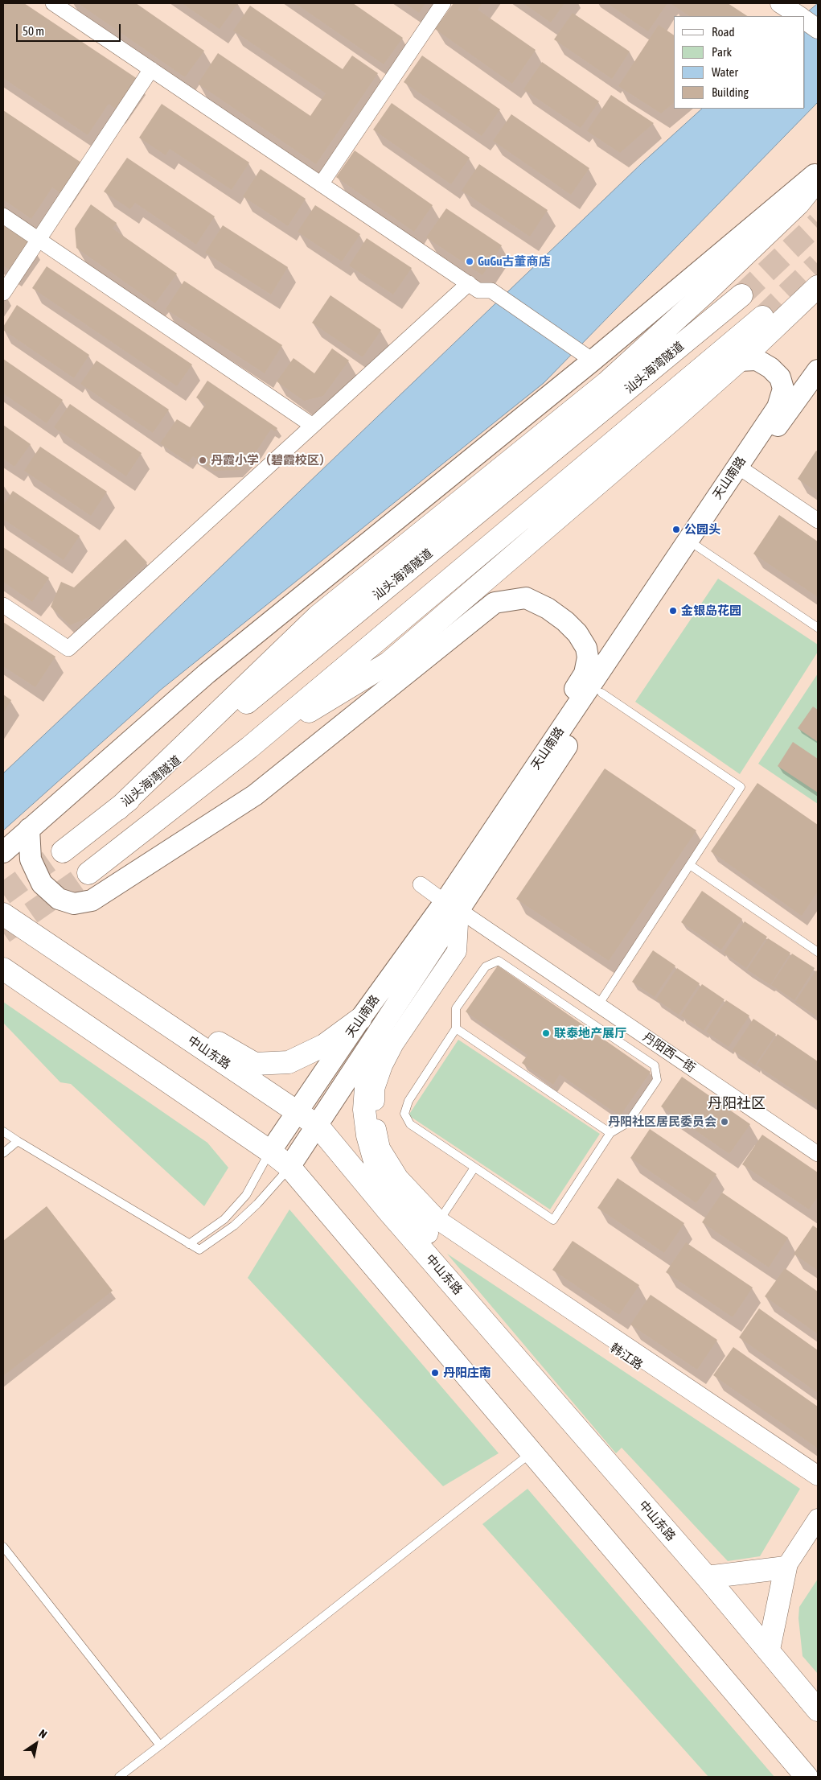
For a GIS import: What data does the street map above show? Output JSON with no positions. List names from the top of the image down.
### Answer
{
  "streets": {
    "main road": ["汕头海湾隧道", "天山南路", "中山东路"],
    "street": ["丹阳西一街", "韩江路"]
  },
  "crossings": [
    ["天山南路", "中山东路"],
    ["天山南路", "丹阳西一街"]
  ],
  "districts": ["丹阳社区"],
  "places": [
    "GuGu古董商店",
    "丹霞小学（碧霞校区）",
    "公园头",
    "金银岛花园",
    "联泰地产展厅",
    "丹阳社区居民委员会",
    "丹阳庄南"
  ],
  "legend": [
    "Road",
    "Park",
    "Water",
    "Building"
  ],
  "scale_bar": "50 m",
  "north": "top right"
}
